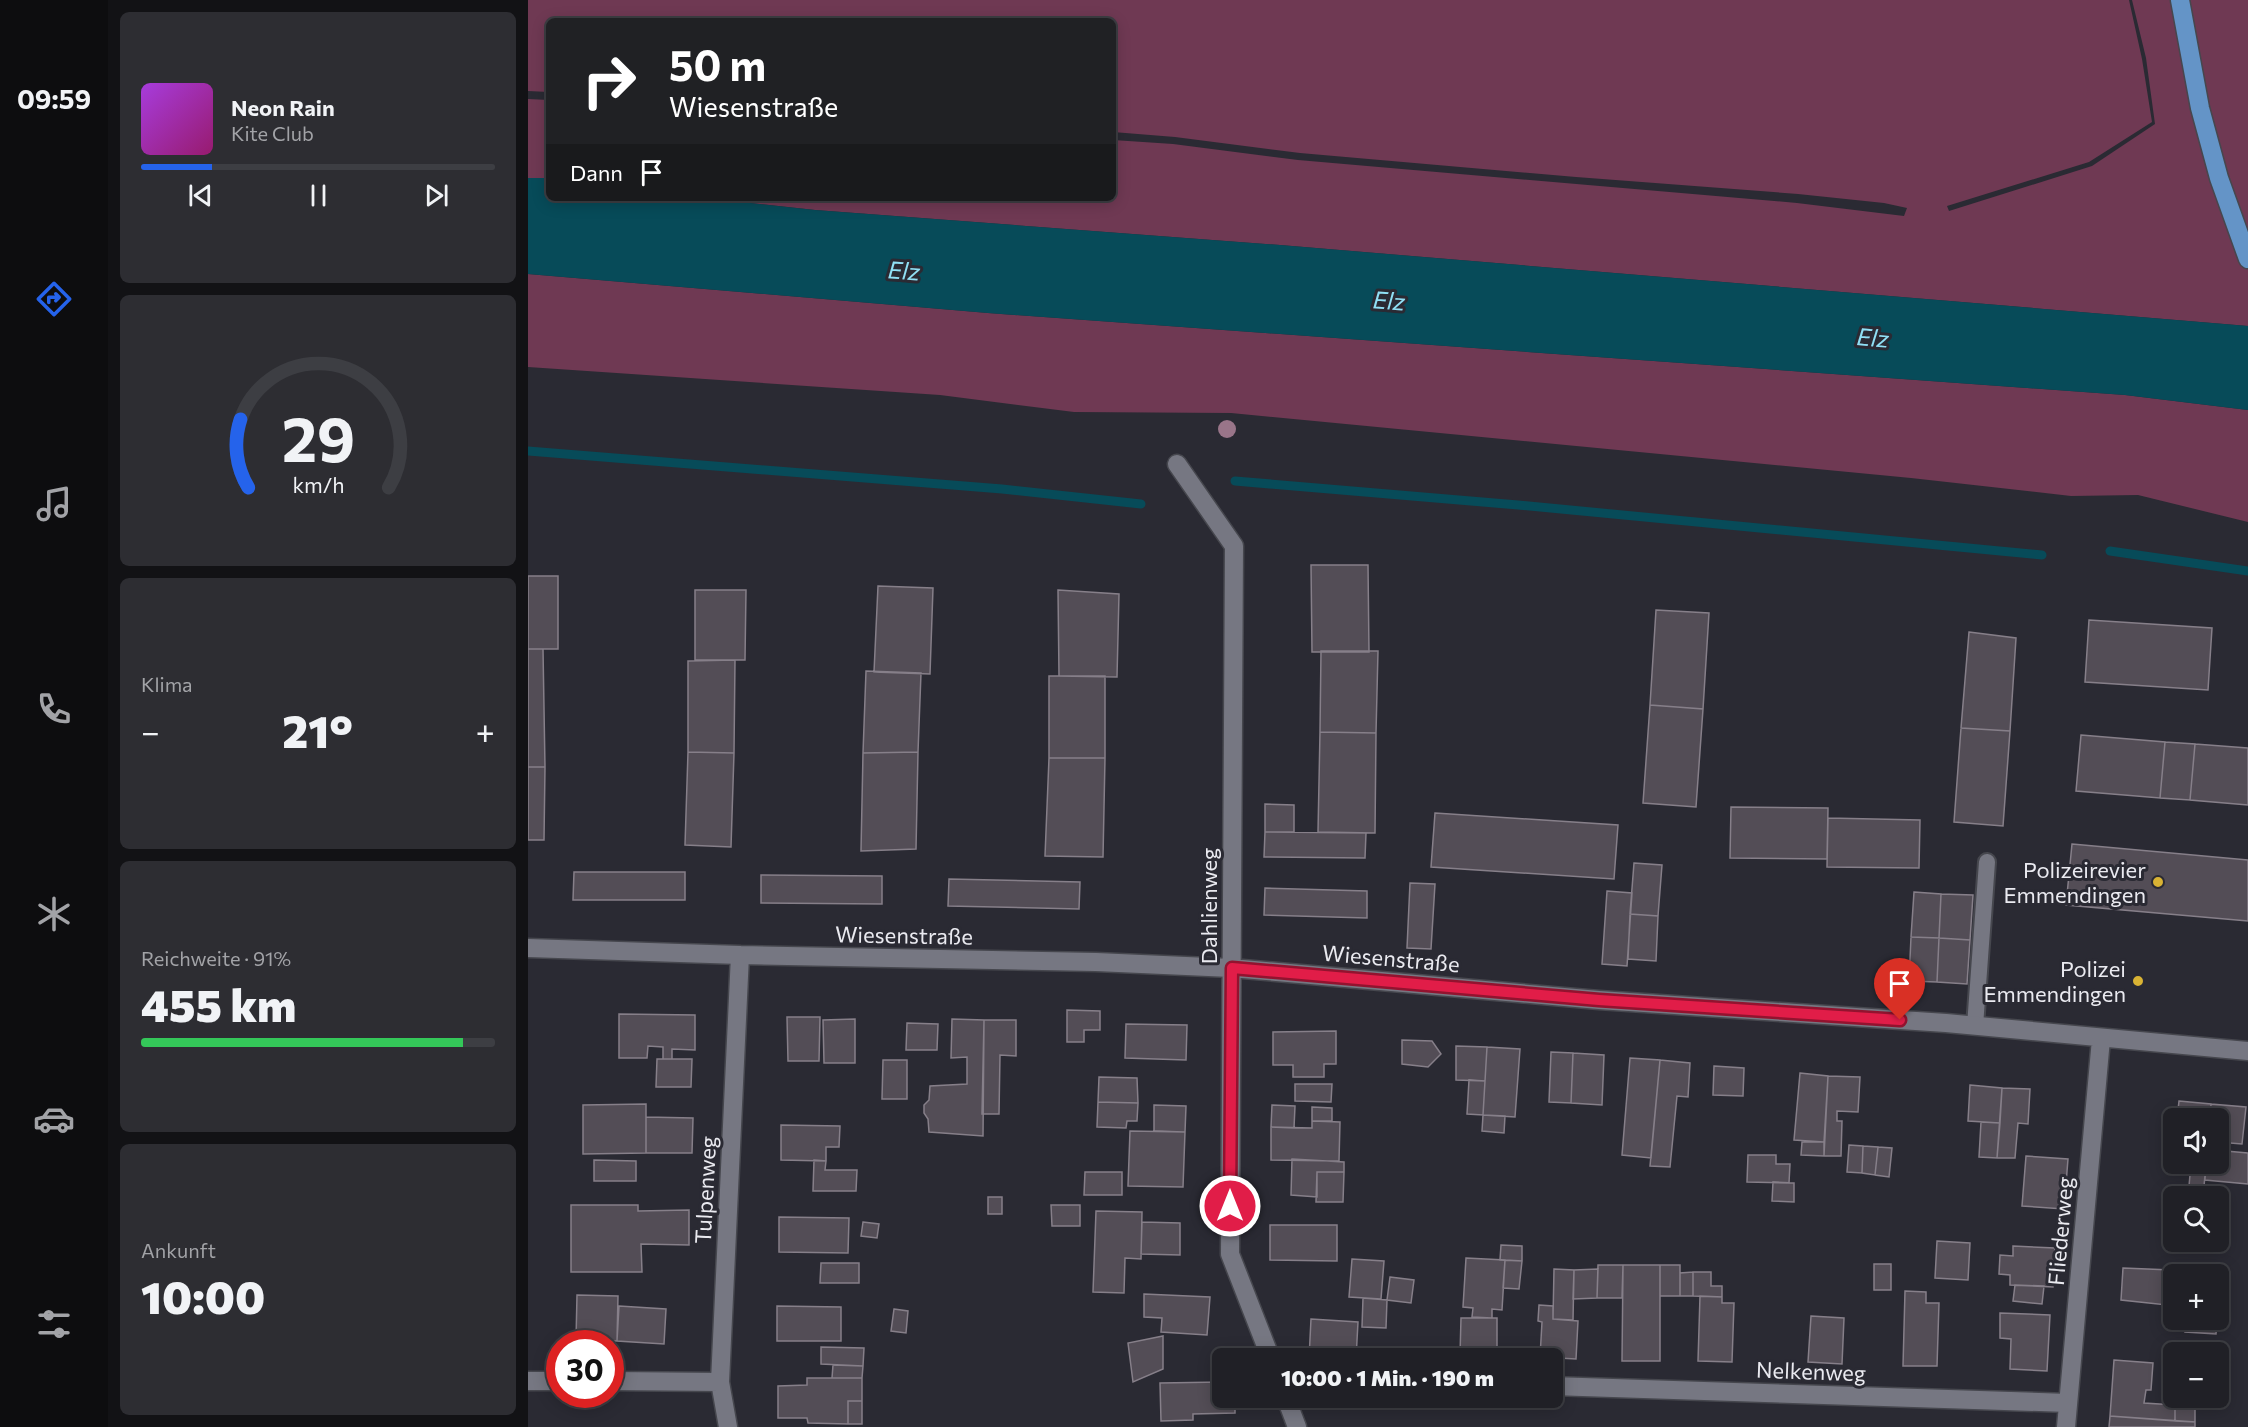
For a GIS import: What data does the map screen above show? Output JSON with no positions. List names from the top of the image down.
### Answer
{
  "streets": {
    "street": [
      "Dahlienweg",
      "Wiesenstraße",
      "Tulpenweg",
      "Fliederweg",
      "Nelkenweg"
    ]
  },
  "crossings": [
    ["Dahlienweg", "Wiesenstraße"],
    ["Wiesenstraße", "Tulpenweg"],
    ["Wiesenstraße", "Fliederweg"],
    ["Fliederweg", "Nelkenweg"]
  ],
  "water": ["Elz"],
  "places": ["Polizeirevier Emmendingen", "Polizei Emmendingen"],
  "page": {
    "tabs": "09:59",
    "turn": ["50 m", "Wiesenstraße"],
    "song": ["Neon Rain", "Kite Club"],
    "then": "Dann",
    "tile": [
      "Klima",
      ["Reichweite · 91%", "455 km"],
      ["Ankunft", "10:00"]
    ],
    "heat": ["−", "21°", "+"],
    "map_buttons": ["+", "−"],
    "limit": "30",
    "trip": "10:00 · 1 Min. · 190 m",
    "gauge": ["29", "km/h"]
  }
}
